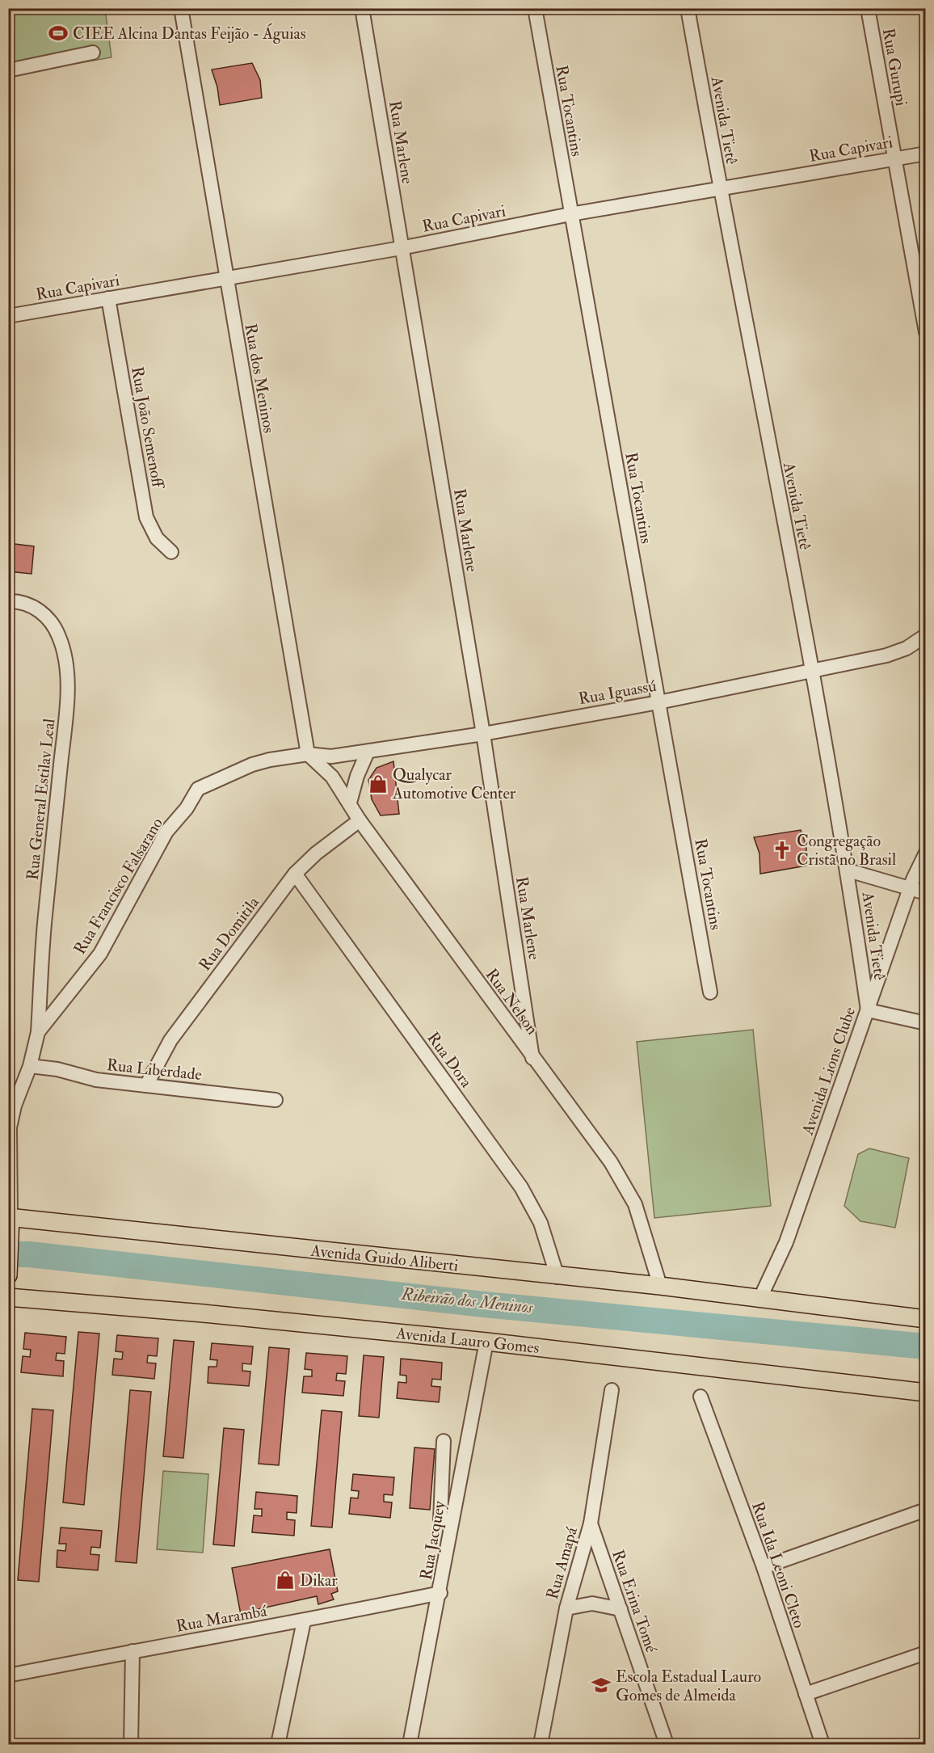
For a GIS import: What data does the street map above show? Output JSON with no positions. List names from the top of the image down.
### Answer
{
  "streets": {
    "main road": ["Avenida Guido Aliberti", "Avenida Lauro Gomes"],
    "street": [
      "Rua Gurupi",
      "Rua Tocantins",
      "Avenida Tietê",
      "Rua Marlene",
      "Rua Capivari",
      "Rua dos Meninos",
      "Rua João Semenoff",
      "Rua Iguassú",
      "Rua General Estilav Leal",
      "Rua Francisco Falsarano",
      "Rua Domitila",
      "Rua Nelson",
      "Rua Dora",
      "Rua Liberdade",
      "Avenida Lions Clube",
      "Rua Jacquey",
      "Rua Amapá",
      "Rua Ida Leoni Cleto",
      "Rua Erina Tomé",
      "Rua Marambá"
    ]
  },
  "crossings": [
    ["Rua Gurupi", "Rua Capivari"],
    ["Rua Tocantins", "Rua Capivari"],
    ["Rua Tocantins", "Rua Iguassú"],
    ["Avenida Tietê", "Rua Capivari"],
    ["Avenida Tietê", "Rua Iguassú"],
    ["Avenida Tietê", "Avenida Lions Clube"],
    ["Rua Marlene", "Rua Capivari"],
    ["Rua Marlene", "Rua Iguassú"],
    ["Rua Marlene", "Rua Nelson"],
    ["Rua Capivari", "Rua dos Meninos"],
    ["Rua Capivari", "Rua João Semenoff"],
    ["Rua dos Meninos", "Rua Iguassú"],
    ["Rua dos Meninos", "Rua Francisco Falsarano"],
    ["Rua dos Meninos", "Rua Nelson"],
    ["Rua Iguassú", "Rua Francisco Falsarano"],
    ["Rua Iguassú", "Rua Nelson"],
    ["Rua General Estilav Leal", "Rua Francisco Falsarano"],
    ["Rua Francisco Falsarano", "Rua Nelson"],
    ["Rua Francisco Falsarano", "Rua Liberdade"],
    ["Rua Francisco Falsarano", "Avenida Guido Aliberti"],
    ["Rua Domitila", "Rua Nelson"],
    ["Rua Domitila", "Rua Dora"],
    ["Rua Domitila", "Rua Liberdade"],
    ["Rua Nelson", "Avenida Guido Aliberti"],
    ["Rua Dora", "Avenida Guido Aliberti"],
    ["Avenida Lions Clube", "Avenida Guido Aliberti"],
    ["Avenida Lauro Gomes", "Rua Jacquey"],
    ["Rua Jacquey", "Rua Marambá"],
    ["Rua Amapá", "Rua Erina Tomé"]
  ],
  "water": ["Ribeirão dos Meninos"],
  "places": {
    "sports": ["CIEE Alcina Dantas Feijão - Águias"],
    "shop": ["Qualycar Automotive Center", "Dikar"],
    "church": ["Congregação Cristã no Brasil"],
    "school or university": ["Escola Estadual Lauro Gomes de Almeida"]
  }
}
